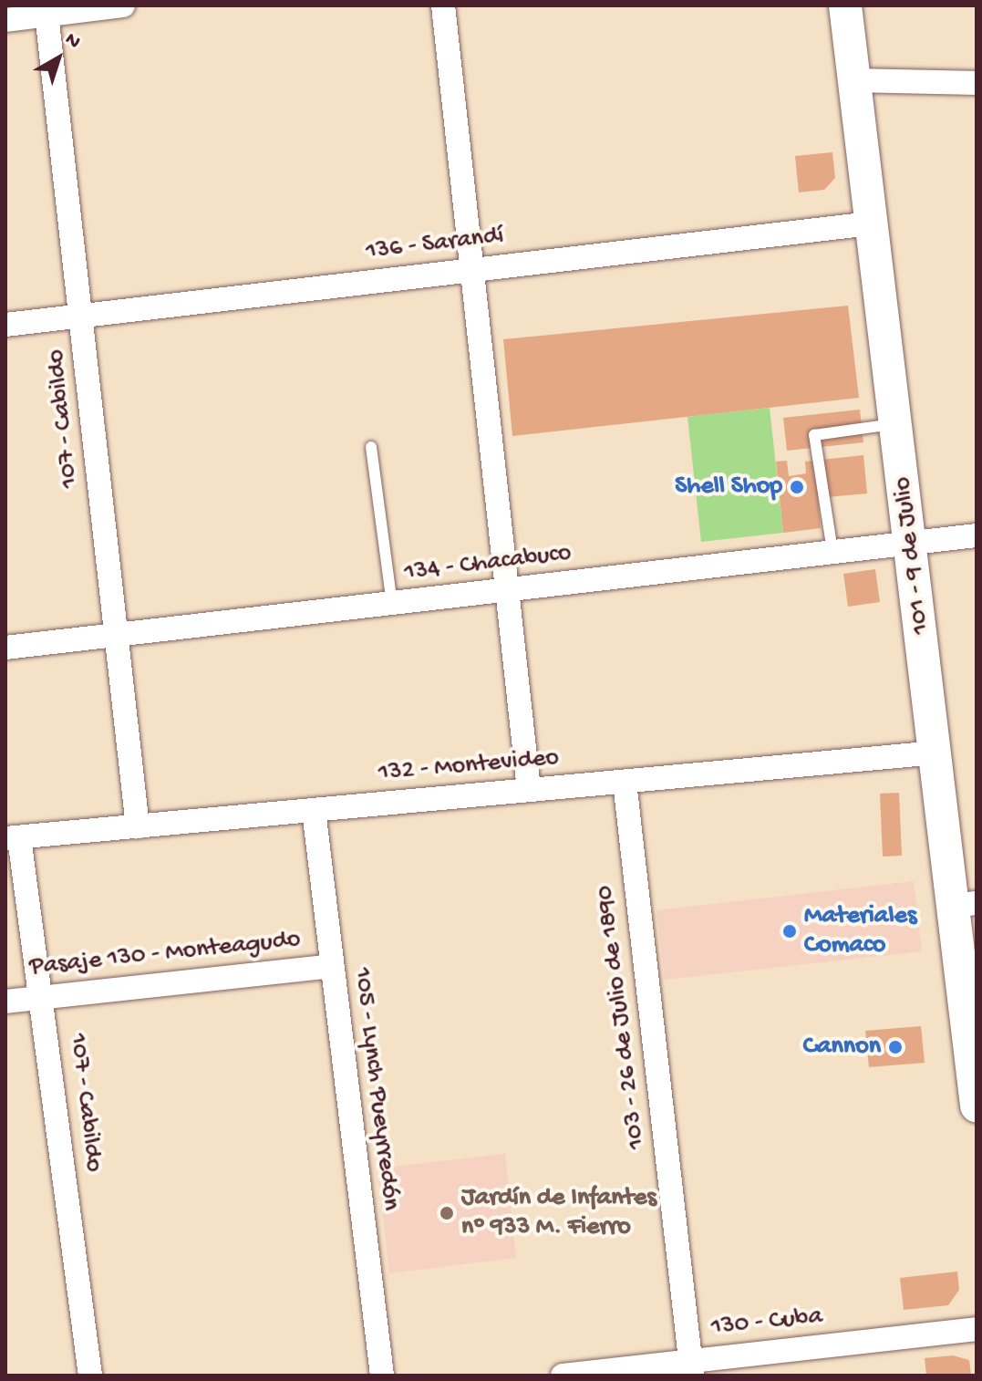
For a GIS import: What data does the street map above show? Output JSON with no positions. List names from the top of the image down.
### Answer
{
  "streets": {
    "street": [
      "136 - Sarandí",
      "107 - Cabildo",
      "101 - 9 de Julio",
      "134 - Chacabuco",
      "132 - Montevideo",
      "Pasaje 130 - Monteagudo",
      "103 - 26 de Julio de 1890",
      "105 - Lynch Pueyrredón",
      "130 - Cuba"
    ]
  },
  "crossings": [
    ["136 - Sarandí", "107 - Cabildo"],
    ["136 - Sarandí", "101 - 9 de Julio"],
    ["107 - Cabildo", "134 - Chacabuco"],
    ["107 - Cabildo", "132 - Montevideo"],
    ["107 - Cabildo", "Pasaje 130 - Monteagudo"],
    ["101 - 9 de Julio", "134 - Chacabuco"],
    ["101 - 9 de Julio", "132 - Montevideo"],
    ["132 - Montevideo", "103 - 26 de Julio de 1890"],
    ["132 - Montevideo", "105 - Lynch Pueyrredón"],
    ["Pasaje 130 - Monteagudo", "105 - Lynch Pueyrredón"],
    ["103 - 26 de Julio de 1890", "130 - Cuba"]
  ],
  "places": [
    "Shell Shop",
    "Materiales Comaco",
    "Cannon",
    "Jardín de Infantes nº 933 M. Fierro"
  ],
  "north": "top right"
}
